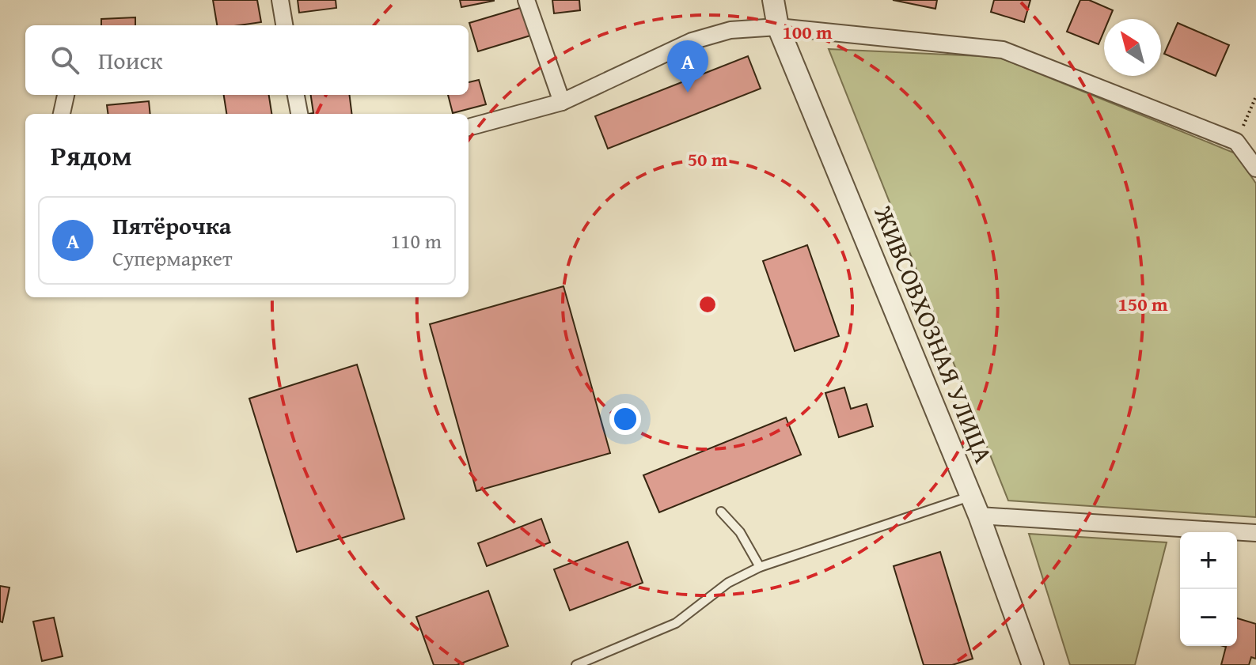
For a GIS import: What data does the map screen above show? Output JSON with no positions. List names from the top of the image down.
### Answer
{
  "streets": {
    "street": ["ЖИВСОВХОЗНАЯ УЛИЦА"]
  },
  "north": "top left",
  "page": {
    "search": "Поиск",
    "pins": "A",
    "heading": "Рядом",
    "list": [
      {
        "mark": "A",
        "name": "Пятёрочка",
        "note": "Супермаркет",
        "value": "110 m"
      }
    ],
    "map_buttons": ["+", "−"]
  },
  "rings": ["100 m", "50 m", "150 m"]
}
